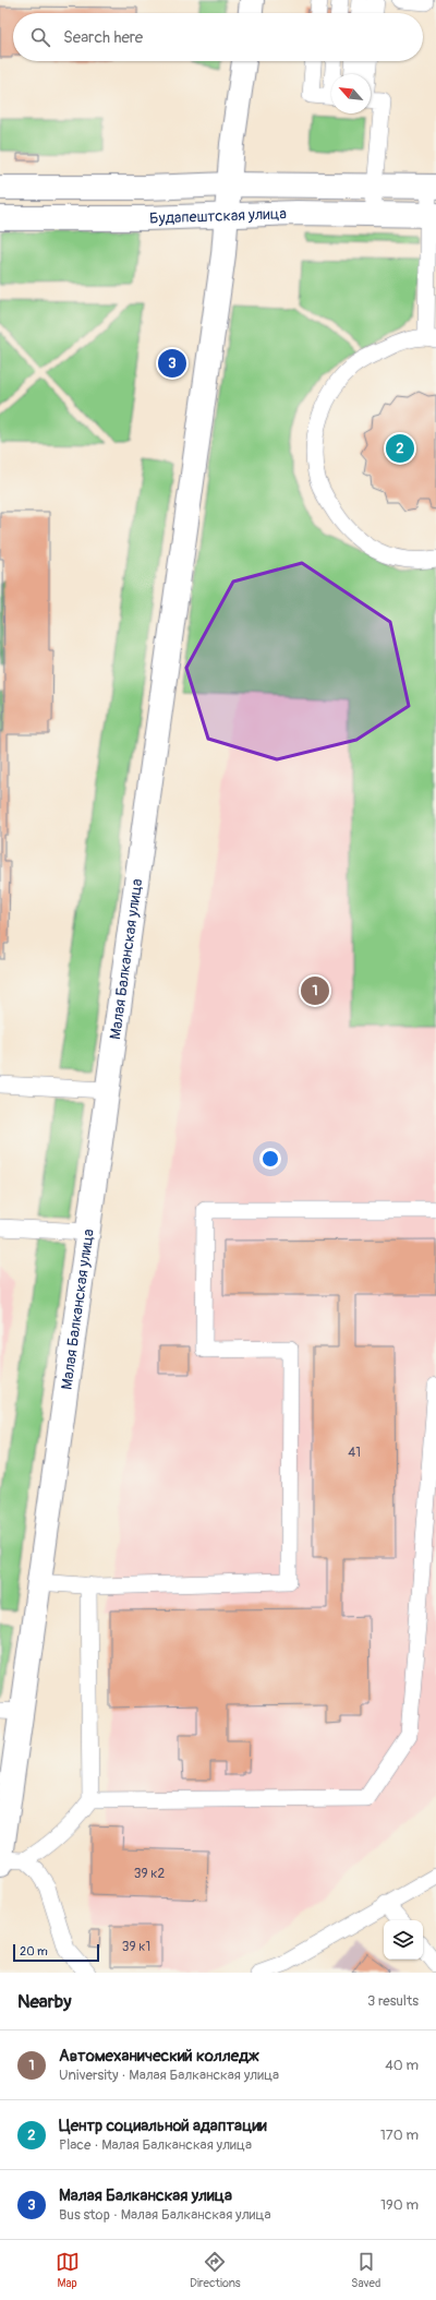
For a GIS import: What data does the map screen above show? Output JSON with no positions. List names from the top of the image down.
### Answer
{
  "streets": {
    "street": ["Будапештская улица", "Малая Балканская улица"]
  },
  "crossings": [
    ["Будапештская улица", "Малая Балканская улица"]
  ],
  "house_numbers": ["41", "39 к2", "39 к1"],
  "scale_bar": "20 m",
  "north": "top left",
  "page": {
    "search": "Search here",
    "pins": ["3", "2", "1"],
    "scale": "20 m",
    "heading": ["Nearby", "3 results"],
    "list": [
      {
        "mark": "1",
        "name": "Автомеханический колледж",
        "note": "University · Малая Балканская улица",
        "value": "40 m"
      },
      {
        "mark": "2",
        "name": "Центр социальной адаптации",
        "note": "Place · Малая Балканская улица",
        "value": "170 m"
      },
      {
        "mark": "3",
        "name": "Малая Балканская улица",
        "note": "Bus stop · Малая Балканская улица",
        "value": "190 m"
      }
    ],
    "nav": ["Map", "Directions", "Saved"]
  }
}
